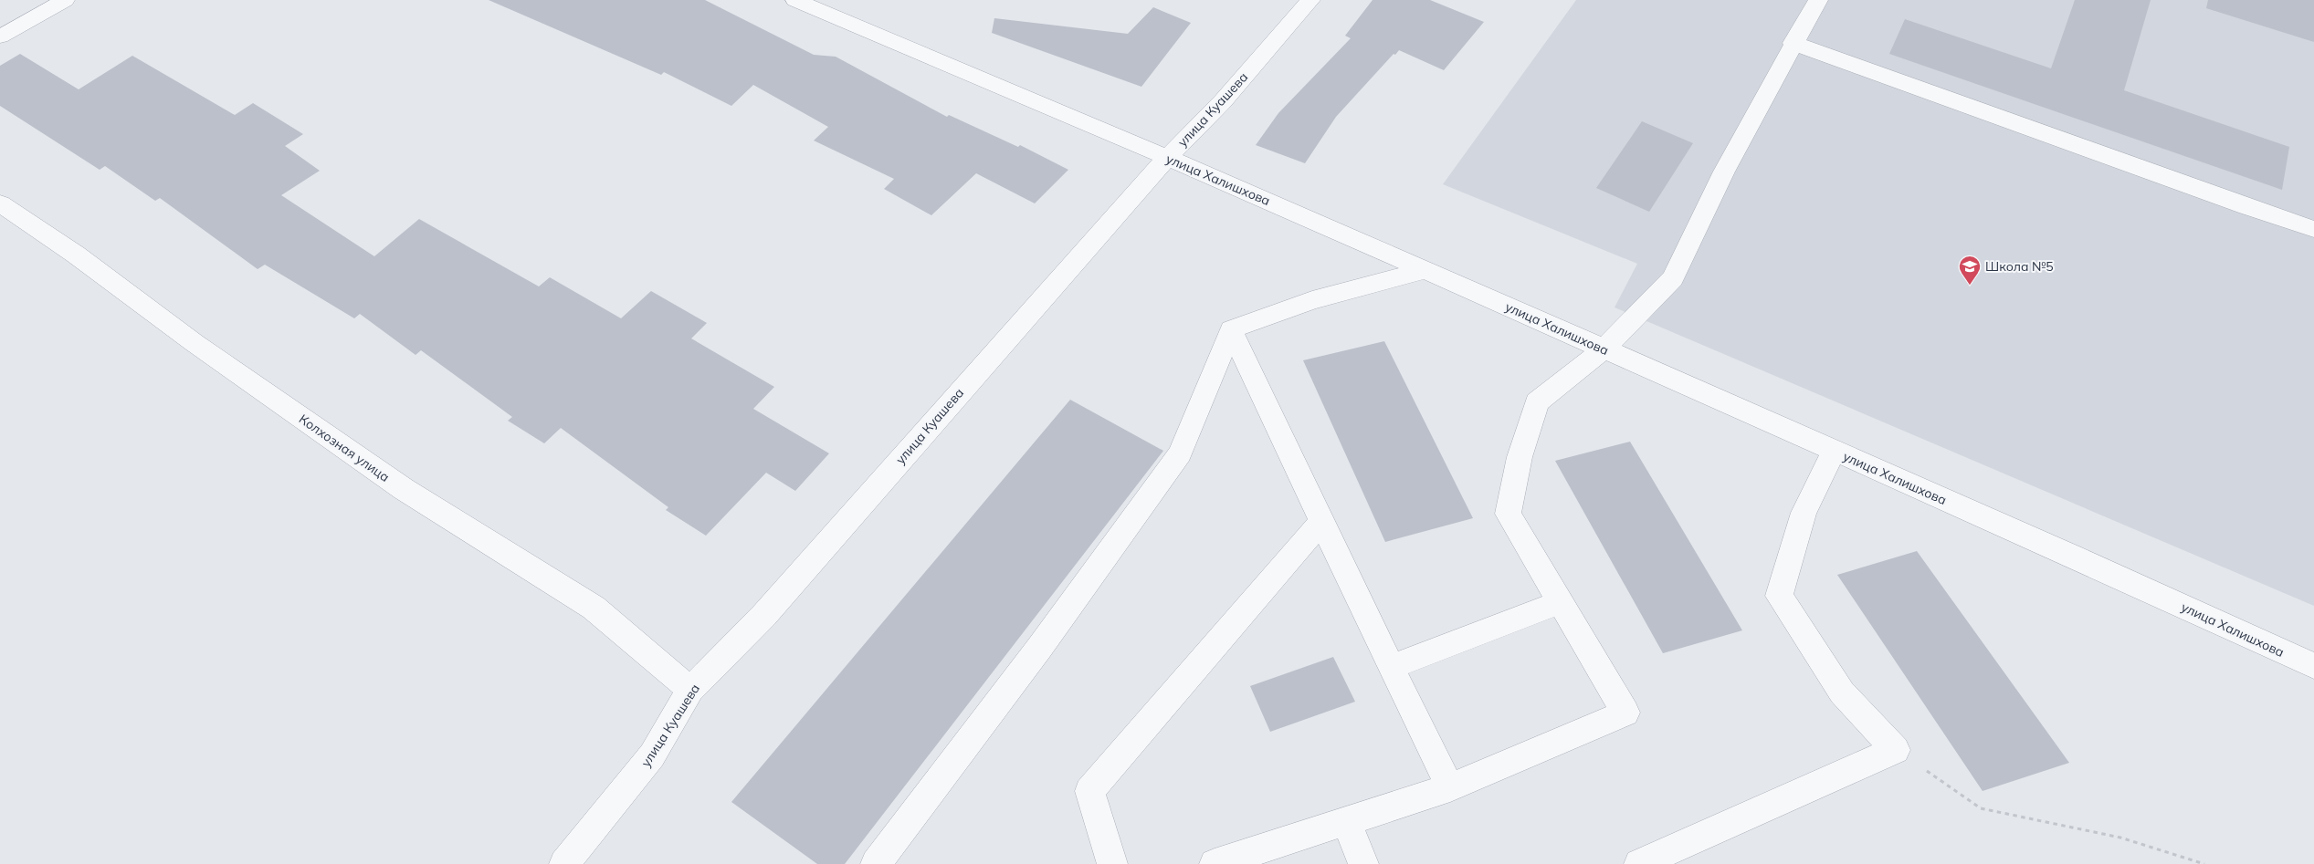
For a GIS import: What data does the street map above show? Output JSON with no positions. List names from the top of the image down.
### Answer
{
  "streets": {
    "street": ["улица Куашева", "улица Халишхова", "Колхозная улица"]
  },
  "crossings": [
    ["улица Куашева", "улица Халишхова"],
    ["улица Куашева", "Колхозная улица"]
  ],
  "places": {
    "school or university": ["Школа №5"]
  }
}
